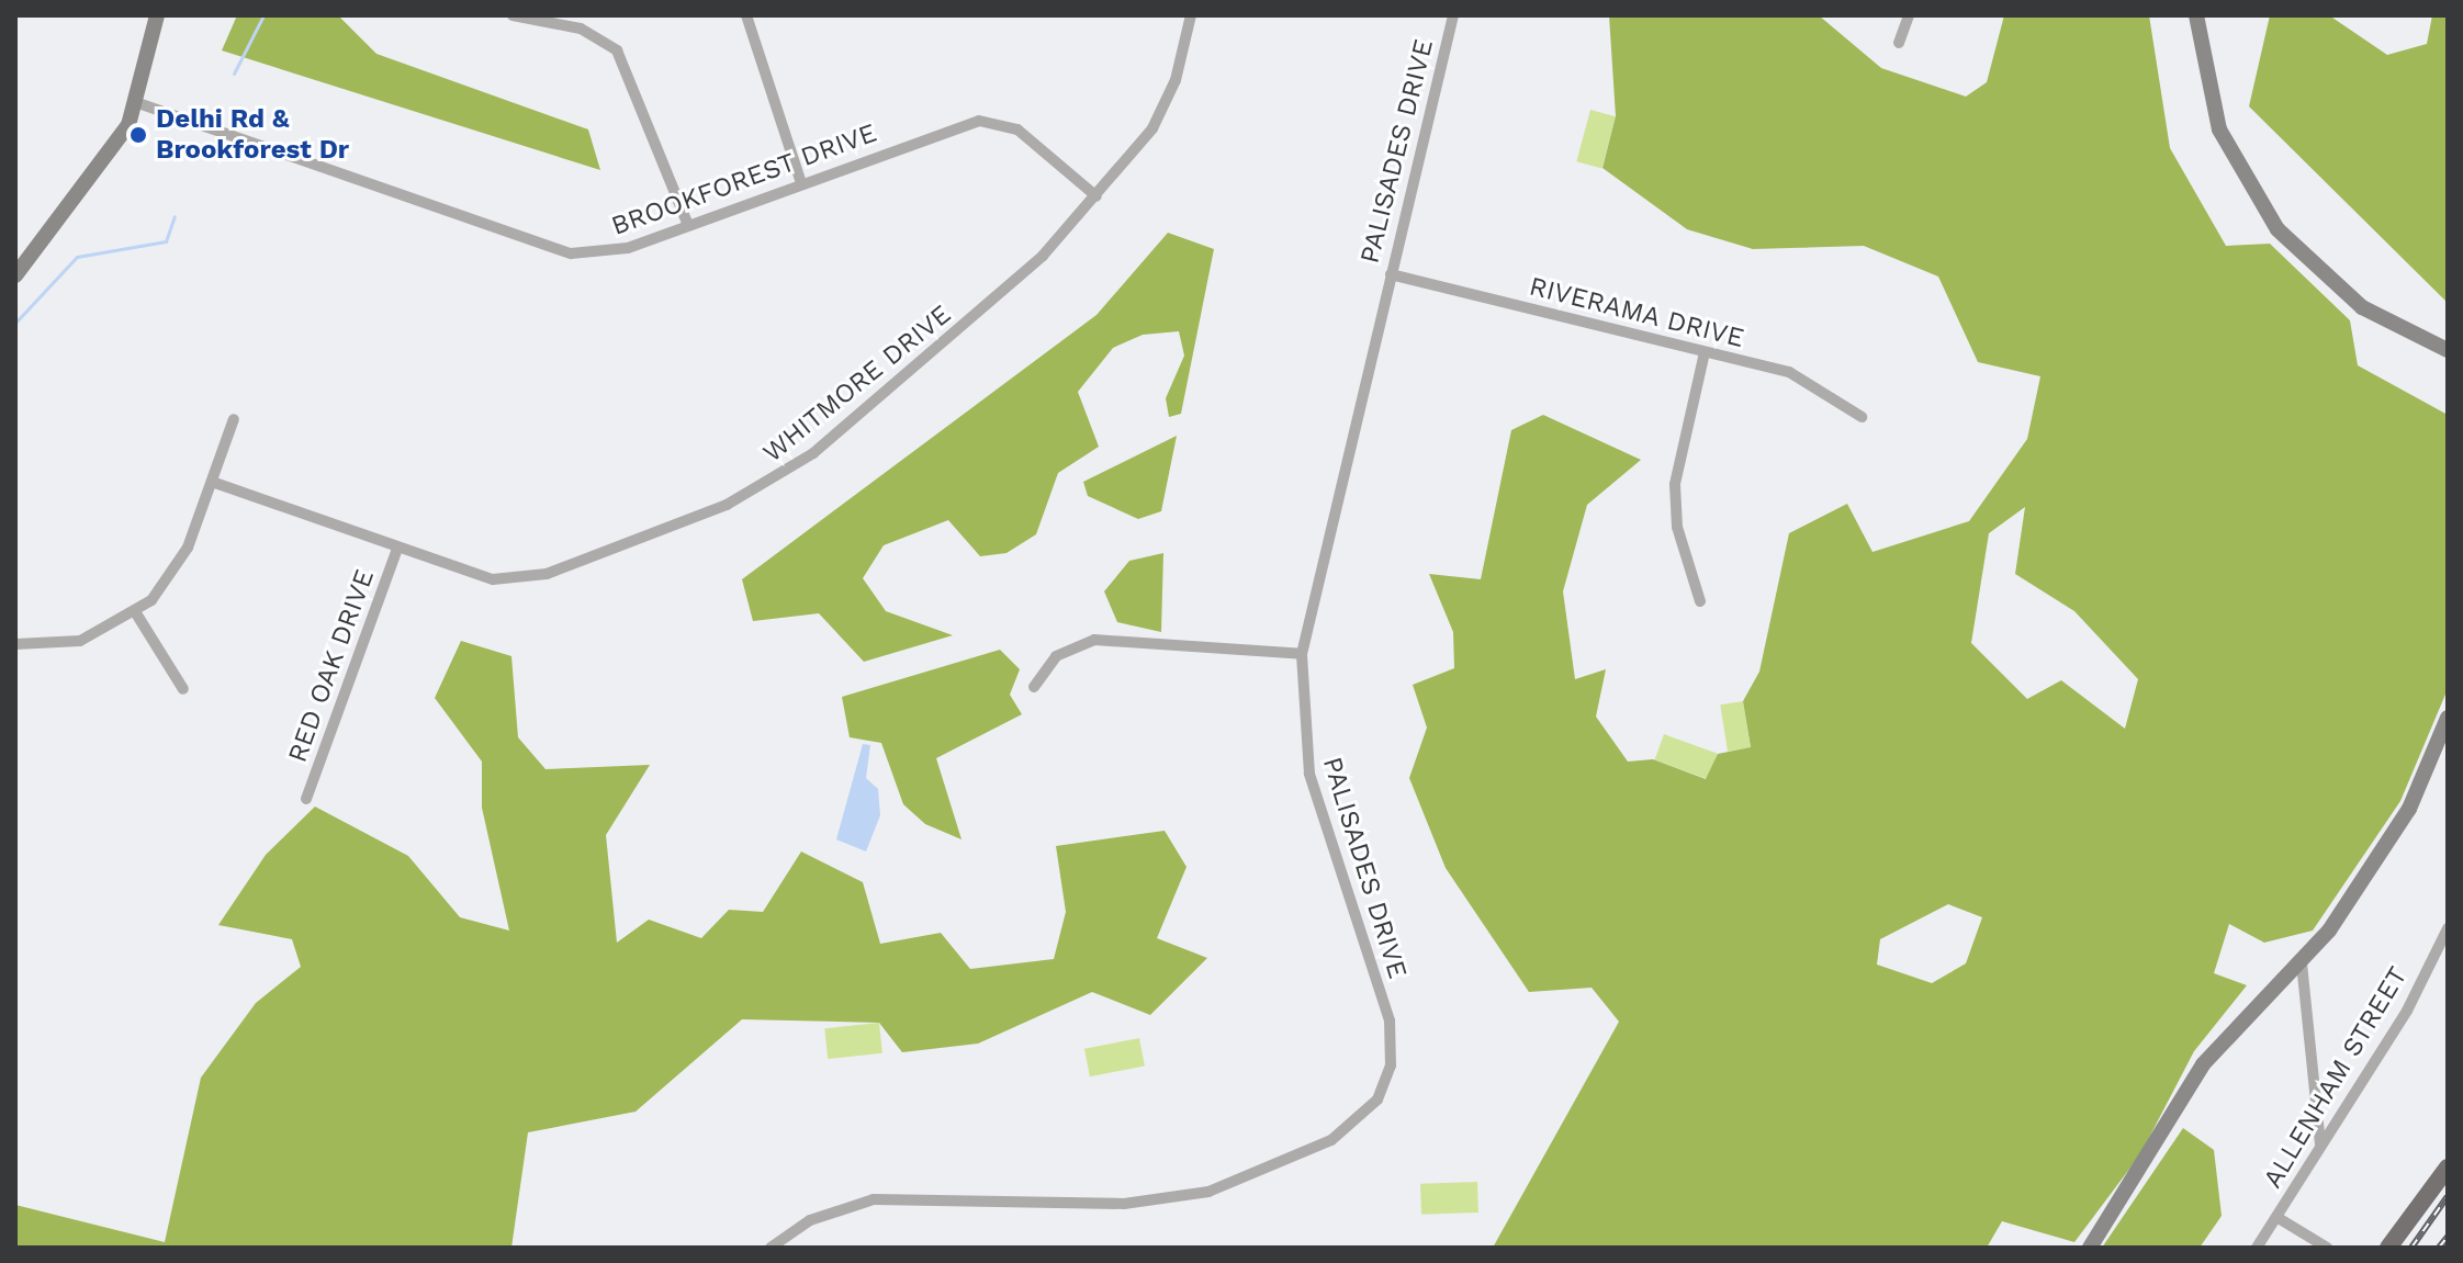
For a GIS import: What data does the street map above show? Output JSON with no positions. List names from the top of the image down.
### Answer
{
  "streets": {
    "street": [
      "PALISADES DRIVE",
      "BROOKFOREST DRIVE",
      "RIVERAMA DRIVE",
      "WHITMORE DRIVE",
      "RED OAK DRIVE",
      "ALLENHAM STREET"
    ]
  },
  "crossings": [
    ["PALISADES DRIVE", "RIVERAMA DRIVE"],
    ["BROOKFOREST DRIVE", "WHITMORE DRIVE"],
    ["WHITMORE DRIVE", "RED OAK DRIVE"]
  ],
  "places": ["Delhi Rd & Brookforest Dr"]
}
